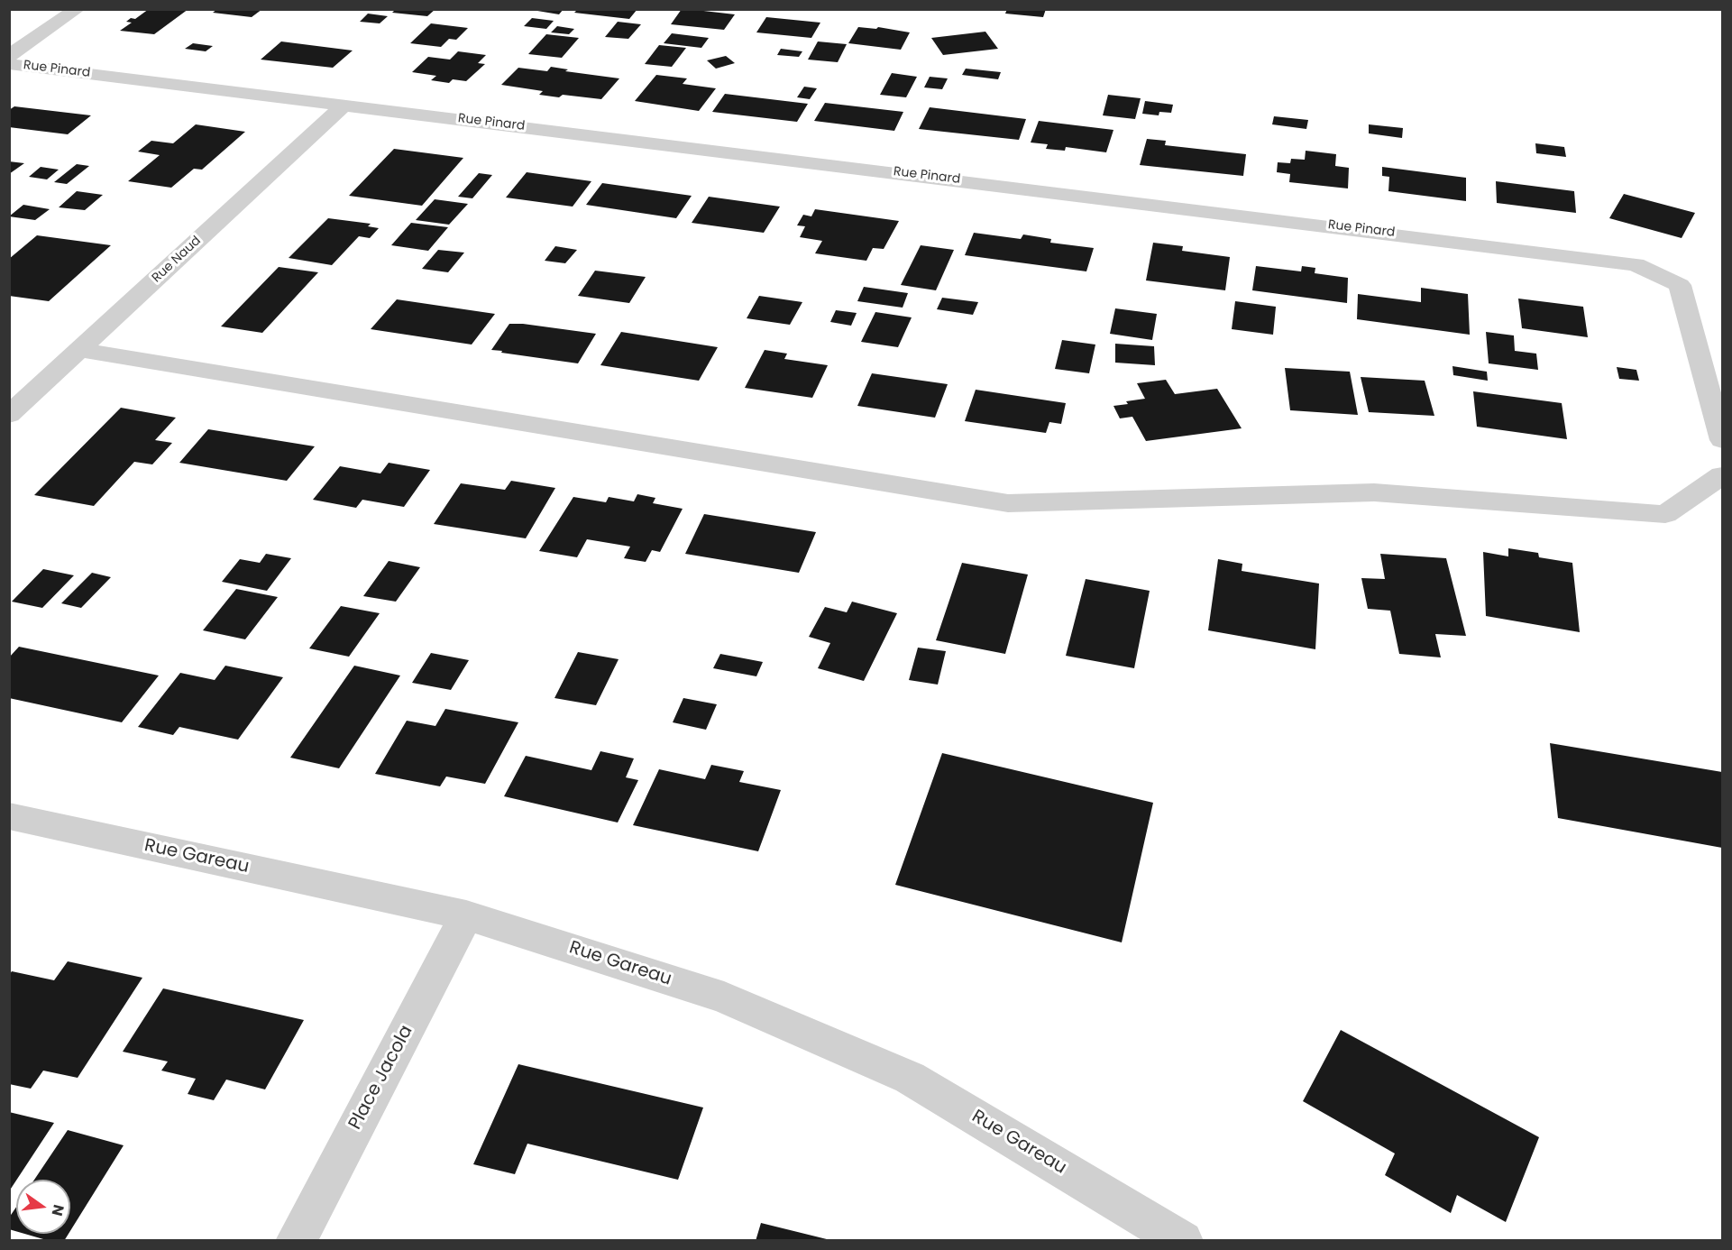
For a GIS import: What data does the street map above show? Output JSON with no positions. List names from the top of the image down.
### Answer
{
  "streets": {
    "street": [
      "Rue Pinard",
      "Rue Naud",
      "Rue Gareau",
      "Place Jacola"
    ]
  },
  "crossings": [
    ["Rue Pinard", "Rue Naud"],
    ["Rue Gareau", "Place Jacola"]
  ],
  "north": "right"
}
